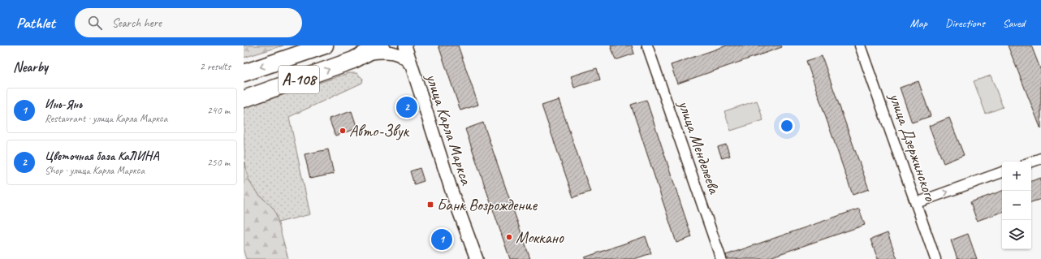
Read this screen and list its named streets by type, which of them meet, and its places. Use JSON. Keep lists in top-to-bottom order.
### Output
{
  "streets": {
    "highway": ["А-108"],
    "street": ["улица Карла Маркса", "улица Менделеева", "улица Дзержинского"]
  },
  "crossings": [
    ["А-108", "улица Карла Маркса"]
  ],
  "places": {
    "other": ["Авто-Звук", "Моккано"],
    "transit": ["Банк Возрождение"]
  },
  "page": {
    "header": "Pathlet",
    "search": "Search here",
    "nav": ["Map", "Directions", "Saved"],
    "heading": ["Nearby", "2 results"],
    "list": [
      {
        "mark": "1",
        "name": "Инь-Янь",
        "note": "Restaurant · улица Карла Маркса",
        "value": "240 m"
      },
      {
        "mark": "2",
        "name": "Цветочная база КаЛИНА",
        "note": "Shop · улица Карла Маркса",
        "value": "250 m"
      }
    ],
    "pins": ["2", "1"],
    "map_buttons": ["+", "−"]
  }
}
